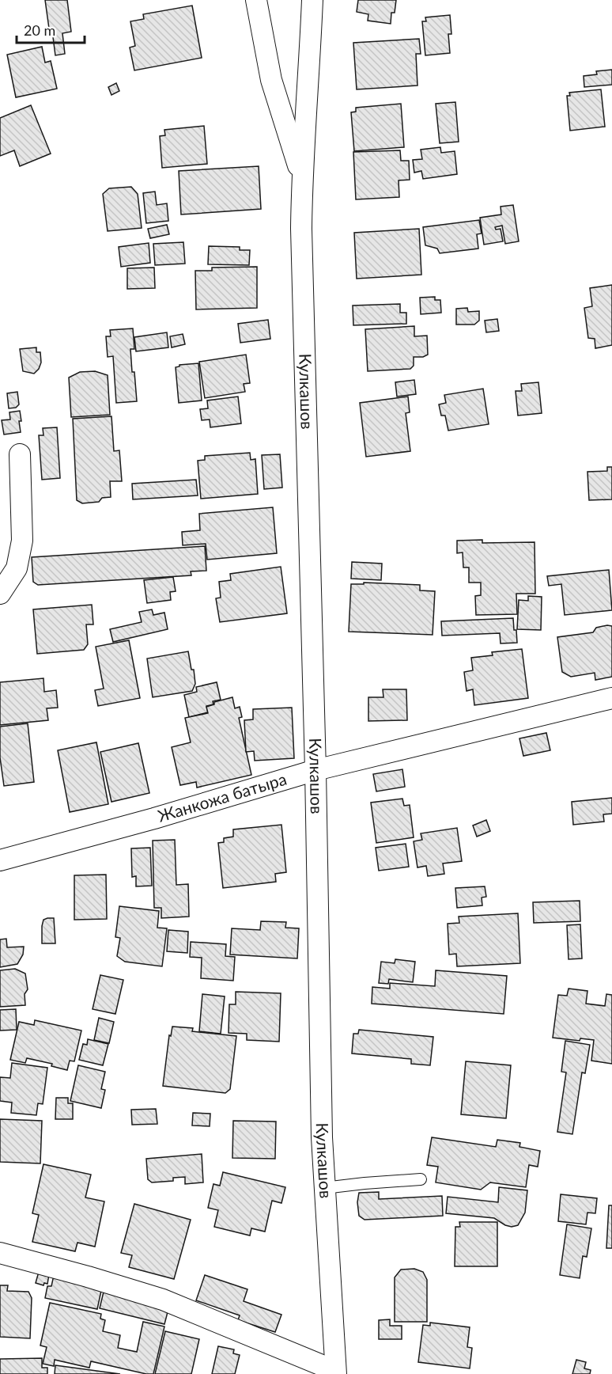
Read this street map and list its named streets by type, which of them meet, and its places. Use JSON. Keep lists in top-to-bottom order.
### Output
{
  "streets": {
    "street": ["Кулкашов", "Жанкожа батыра"]
  },
  "crossings": [
    ["Кулкашов", "Жанкожа батыра"]
  ],
  "scale_bar": "20 m"
}
